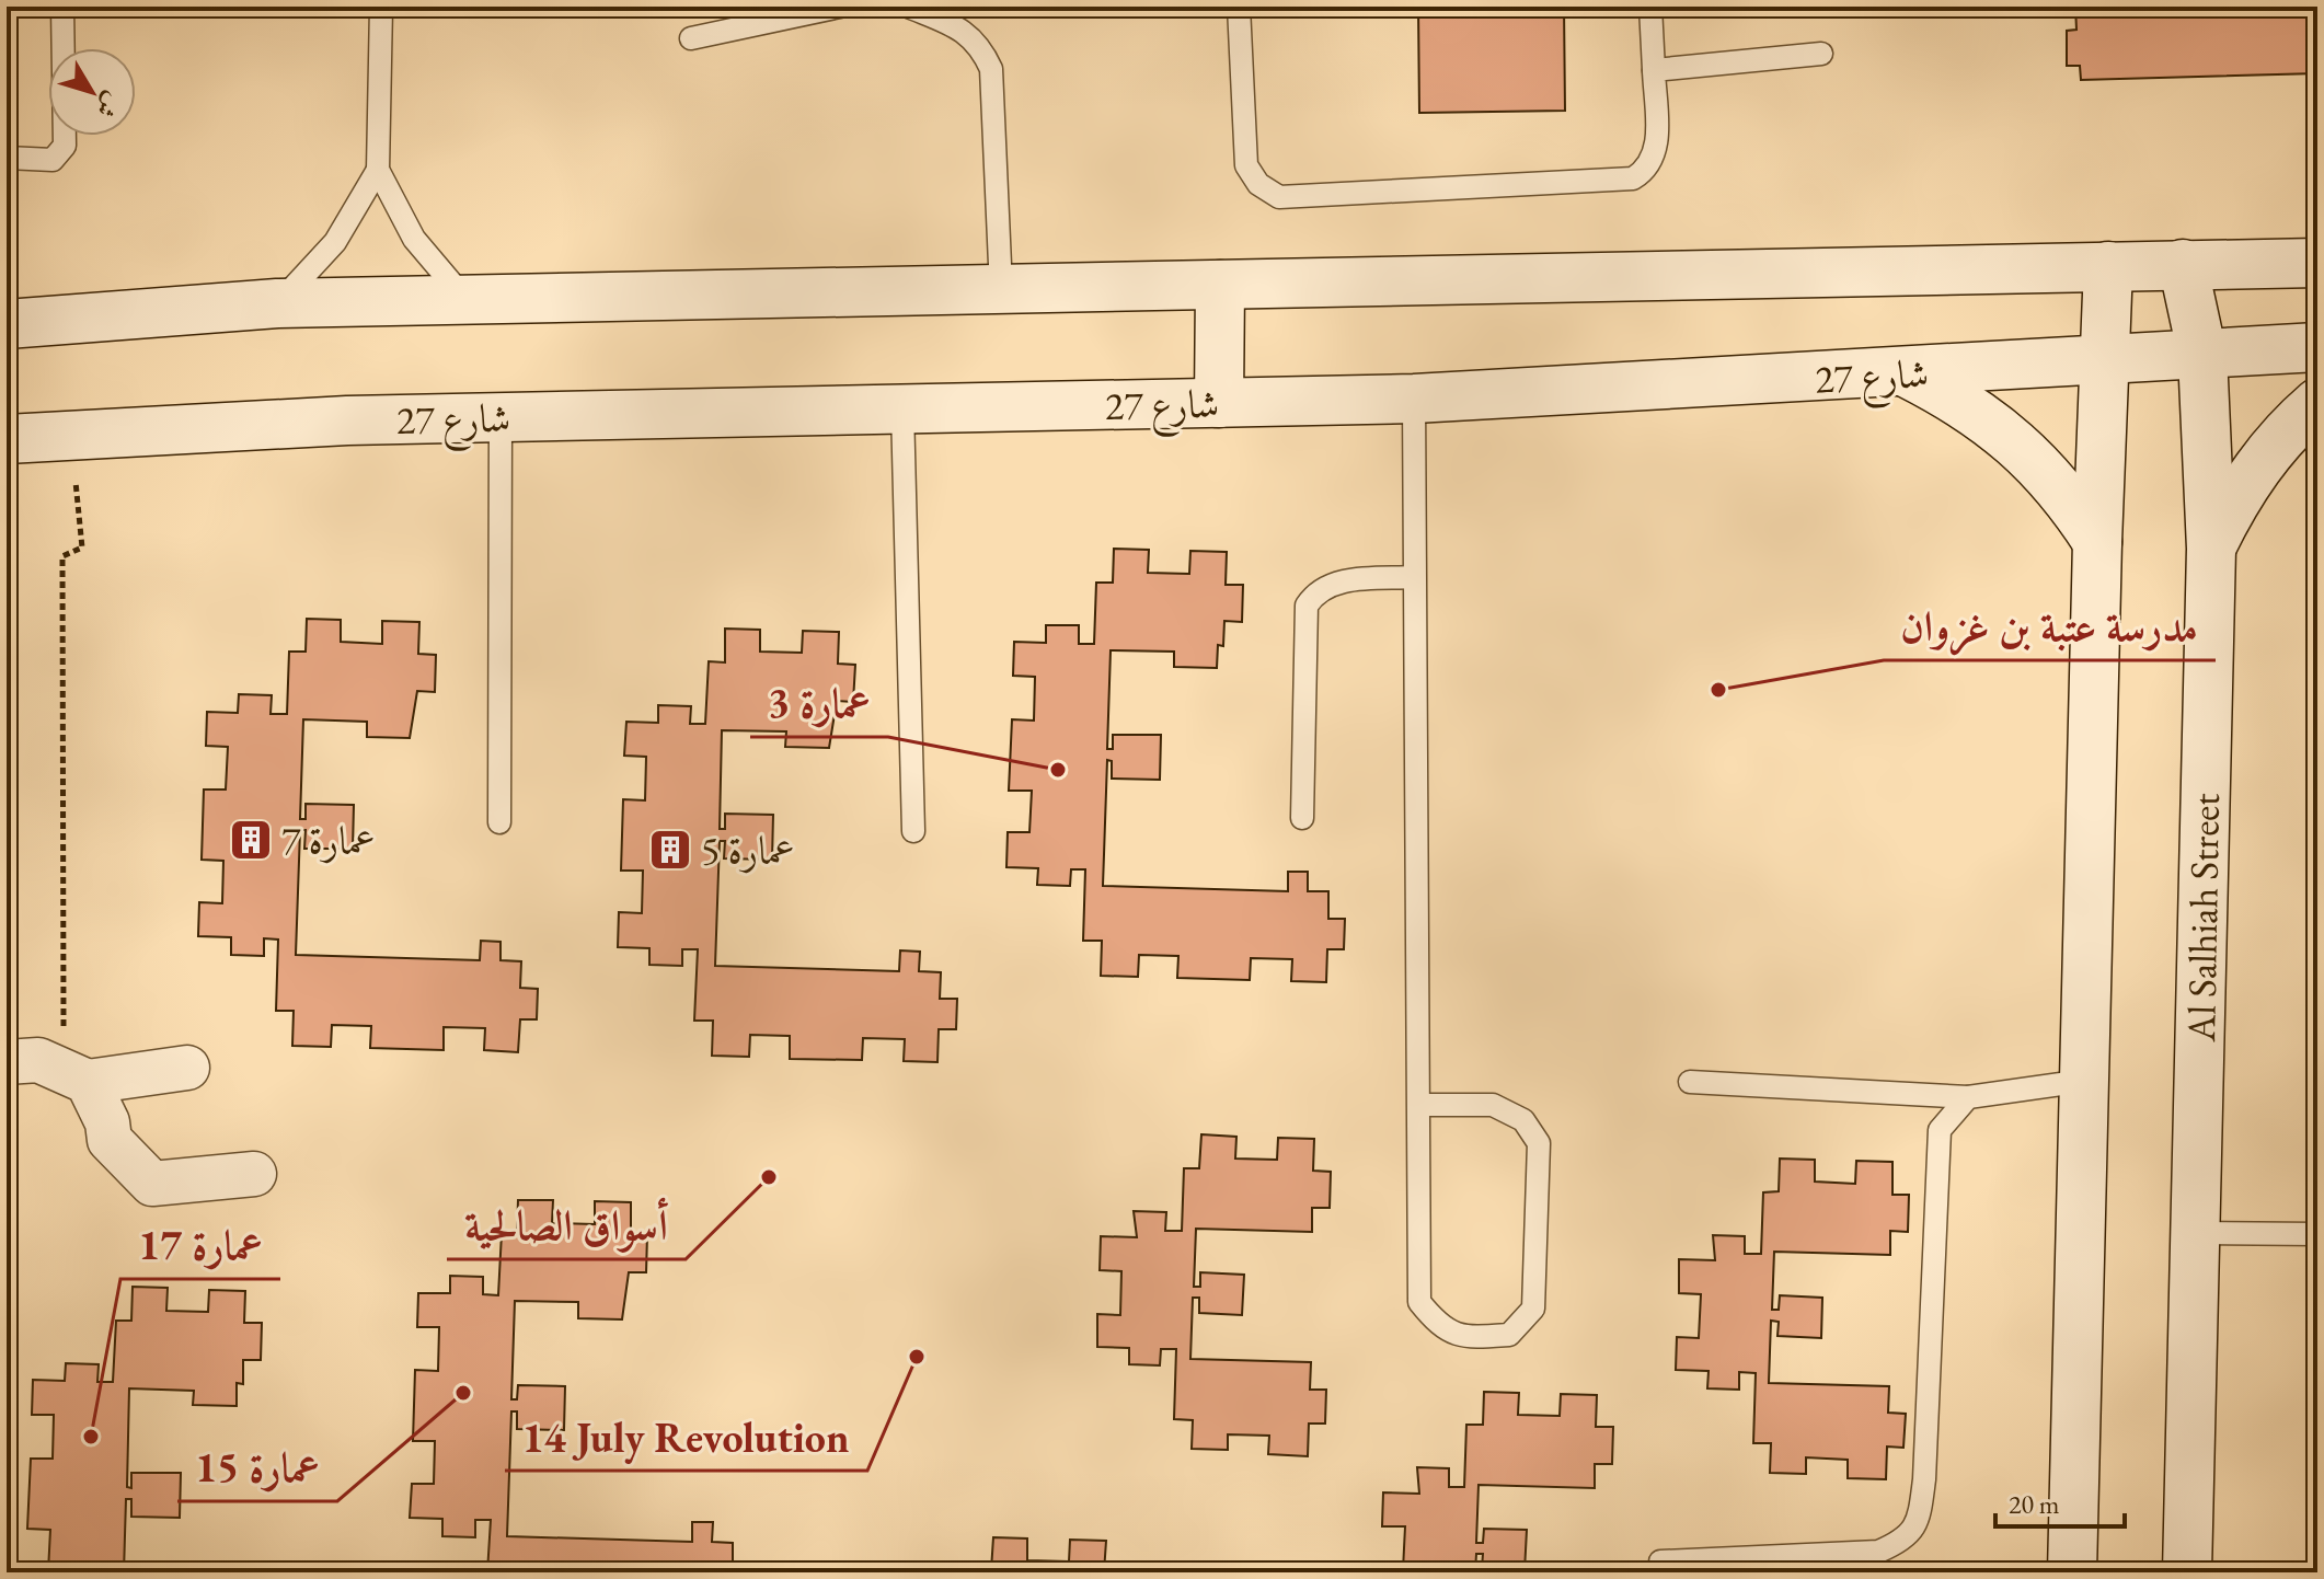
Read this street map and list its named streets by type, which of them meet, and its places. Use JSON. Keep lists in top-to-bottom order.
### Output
{
  "streets": {
    "main road": ["شارع 27", "Al Salhiah Street"]
  },
  "crossings": [
    ["شارع 27", "Al Salhiah Street"]
  ],
  "places": {
    "other": [
      "مدرسة عتبة بن غزوان",
      "عمارة 3",
      "أسواق الصالحية",
      "14 July Revolution",
      "عمارة 15",
      "عمارة 17"
    ],
    "building": ["عمارة 7", "عمارة 5"]
  },
  "scale_bar": "20 m",
  "north": "bottom right"
}
